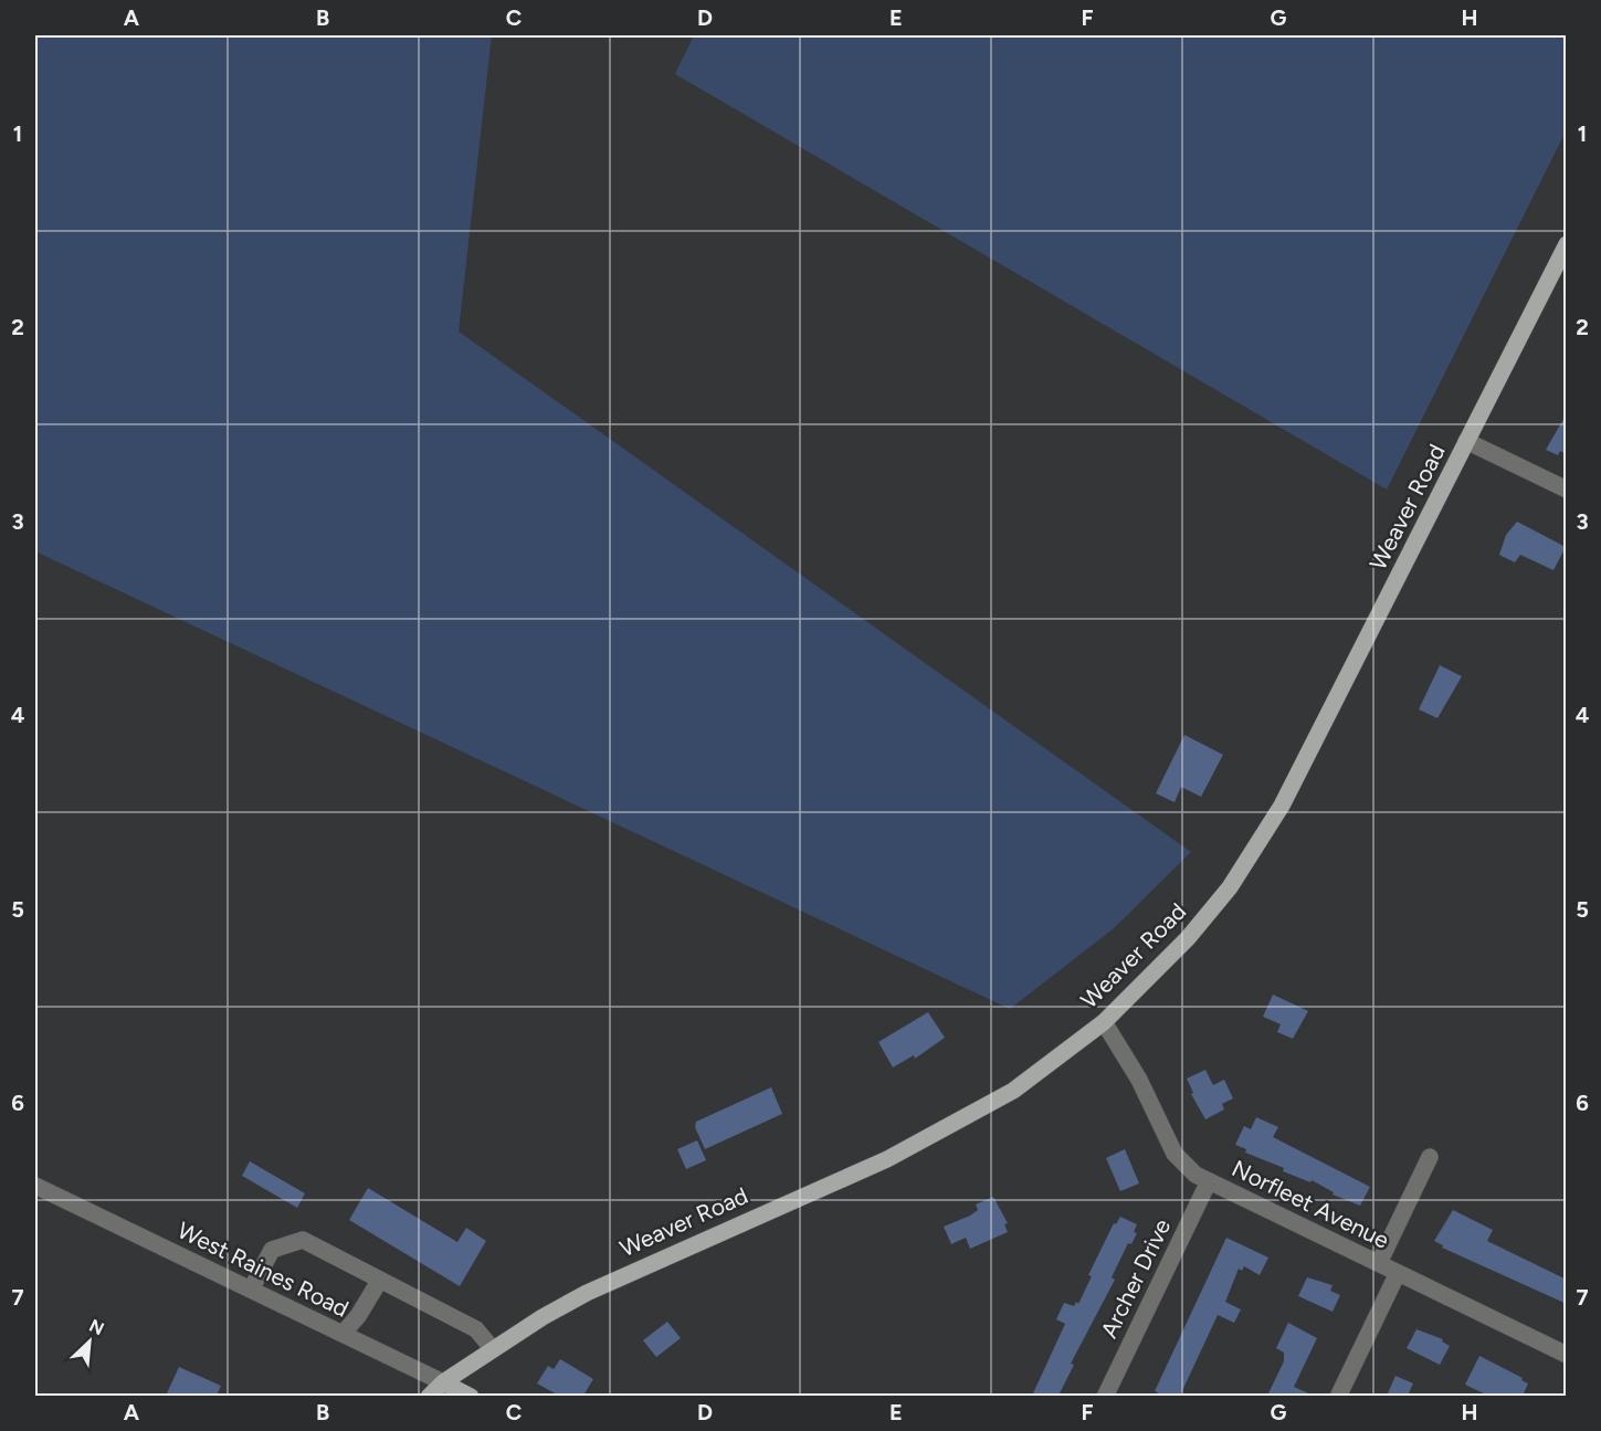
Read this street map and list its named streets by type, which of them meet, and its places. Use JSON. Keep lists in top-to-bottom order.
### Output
{
  "streets": {
    "main road": ["Weaver Road", "West Raines Road"],
    "street": ["Norfleet Avenue", "Archer Drive"]
  },
  "crossings": [
    ["Weaver Road", "Norfleet Avenue"],
    ["Weaver Road", "West Raines Road"],
    ["Norfleet Avenue", "Archer Drive"]
  ],
  "north": "top right",
  "grid": {
    "columns": [
      "A",
      "B",
      "C",
      "D",
      "E",
      "F",
      "G",
      "H"
    ],
    "rows": [
      "1",
      "2",
      "3",
      "4",
      "5",
      "6",
      "7"
    ]
  }
}
